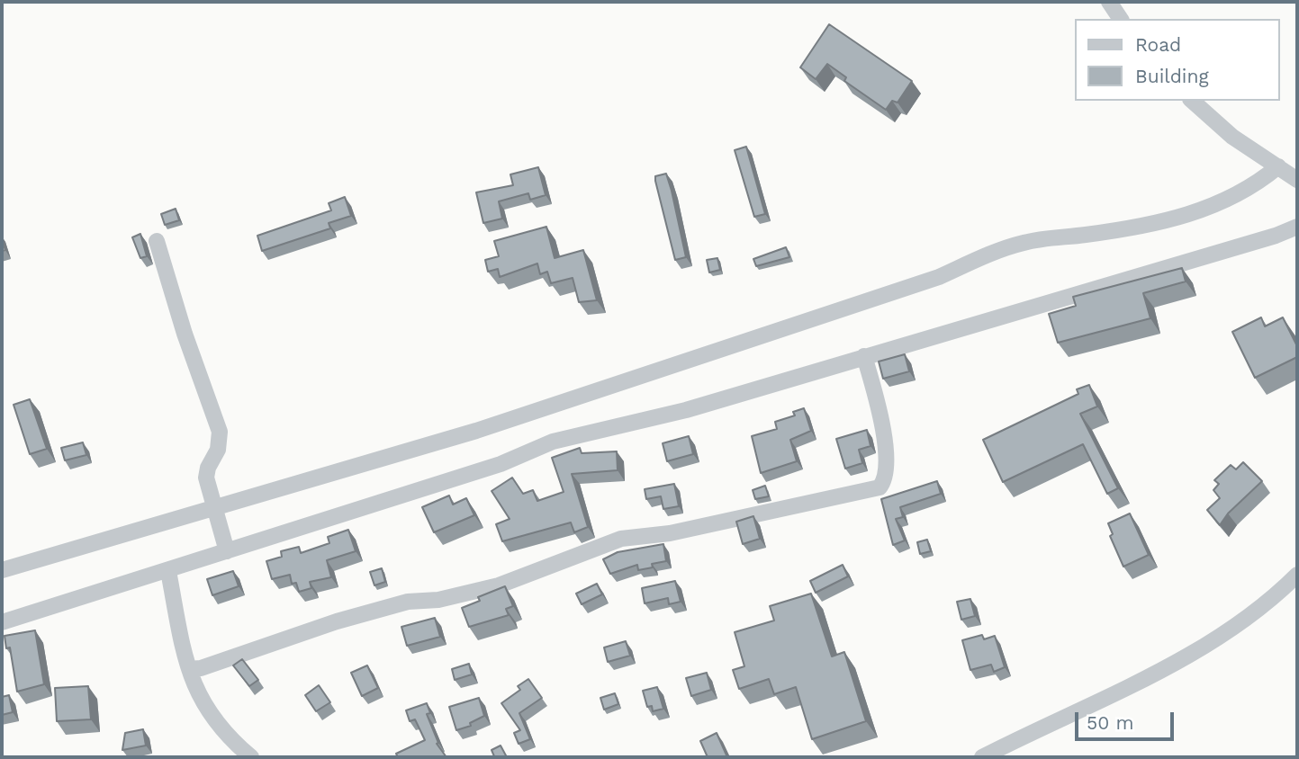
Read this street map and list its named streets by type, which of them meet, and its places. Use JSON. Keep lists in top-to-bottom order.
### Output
{
  "legend": ["Road", "Building"],
  "scale_bar": "50 m"
}
